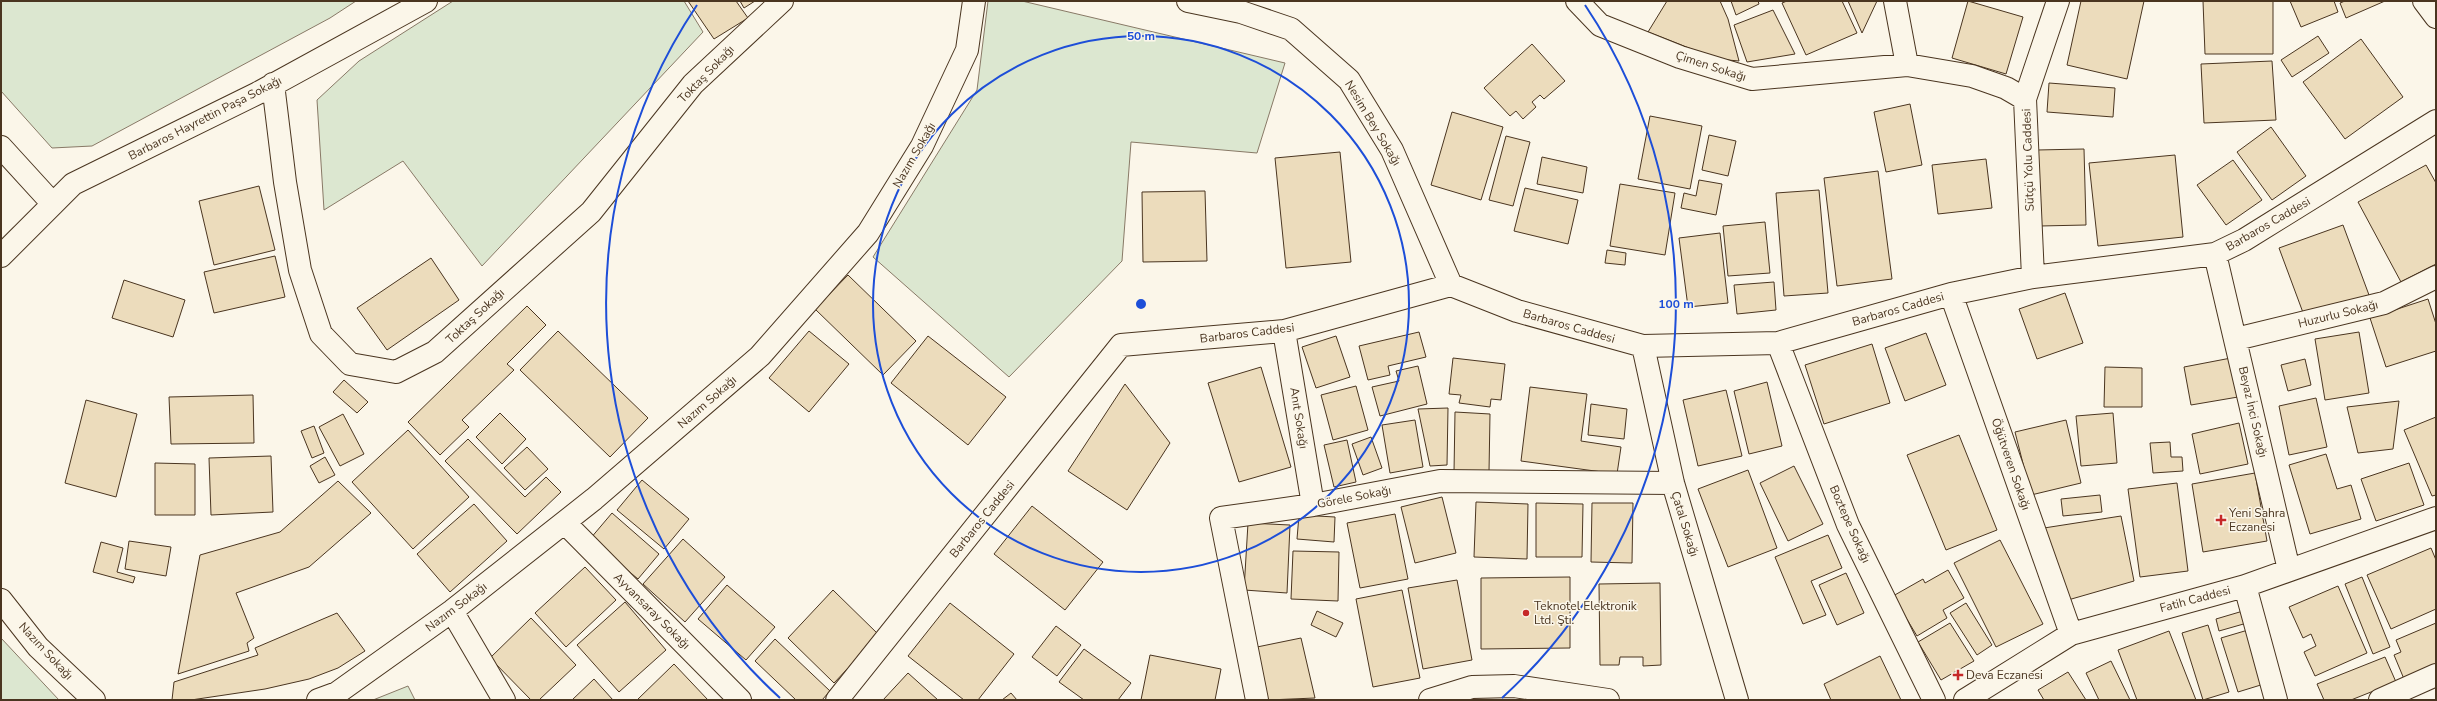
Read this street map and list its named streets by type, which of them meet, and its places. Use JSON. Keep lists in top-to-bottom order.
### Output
{
  "streets": {
    "street": [
      "Çimen Sokağı",
      "Toktaş Sokağı",
      "Barbaros Hayrettin Paşa Sokağı",
      "Nesim Bey Sokağı",
      "Nazım Sokağı",
      "Sütçü Yolu Caddesi",
      "Barbaros Caddesi",
      "Huzurlu Sokağı",
      "Beyaz İnci Sokağı",
      "Anıt Sokağı",
      "Öğütveren Sokağı",
      "Görele Sokağı",
      "Çatal Sokağı",
      "Boztepe Sokağı",
      "Fatih Caddesi",
      "Ayvansaray Sokağı"
    ]
  },
  "crossings": [
    ["Çimen Sokağı", "Sütçü Yolu Caddesi"],
    ["Toktaş Sokağı", "Barbaros Hayrettin Paşa Sokağı"],
    ["Nesim Bey Sokağı", "Barbaros Caddesi"],
    ["Nazım Sokağı", "Ayvansaray Sokağı"],
    ["Sütçü Yolu Caddesi", "Barbaros Caddesi"],
    ["Barbaros Caddesi", "Beyaz İnci Sokağı"],
    ["Barbaros Caddesi", "Anıt Sokağı"],
    ["Barbaros Caddesi", "Öğütveren Sokağı"],
    ["Barbaros Caddesi", "Çatal Sokağı"],
    ["Barbaros Caddesi", "Boztepe Sokağı"],
    ["Huzurlu Sokağı", "Beyaz İnci Sokağı"],
    ["Beyaz İnci Sokağı", "Fatih Caddesi"],
    ["Anıt Sokağı", "Görele Sokağı"],
    ["Öğütveren Sokağı", "Fatih Caddesi"],
    ["Görele Sokağı", "Çatal Sokağı"]
  ],
  "places": {
    "health": ["Yeni Sahra Eczanesi", "Deva Eczanesi"],
    "other": ["Teknotel Elektronik Ltd. Şti."]
  },
  "rings": ["50 m", "100 m"]
}
